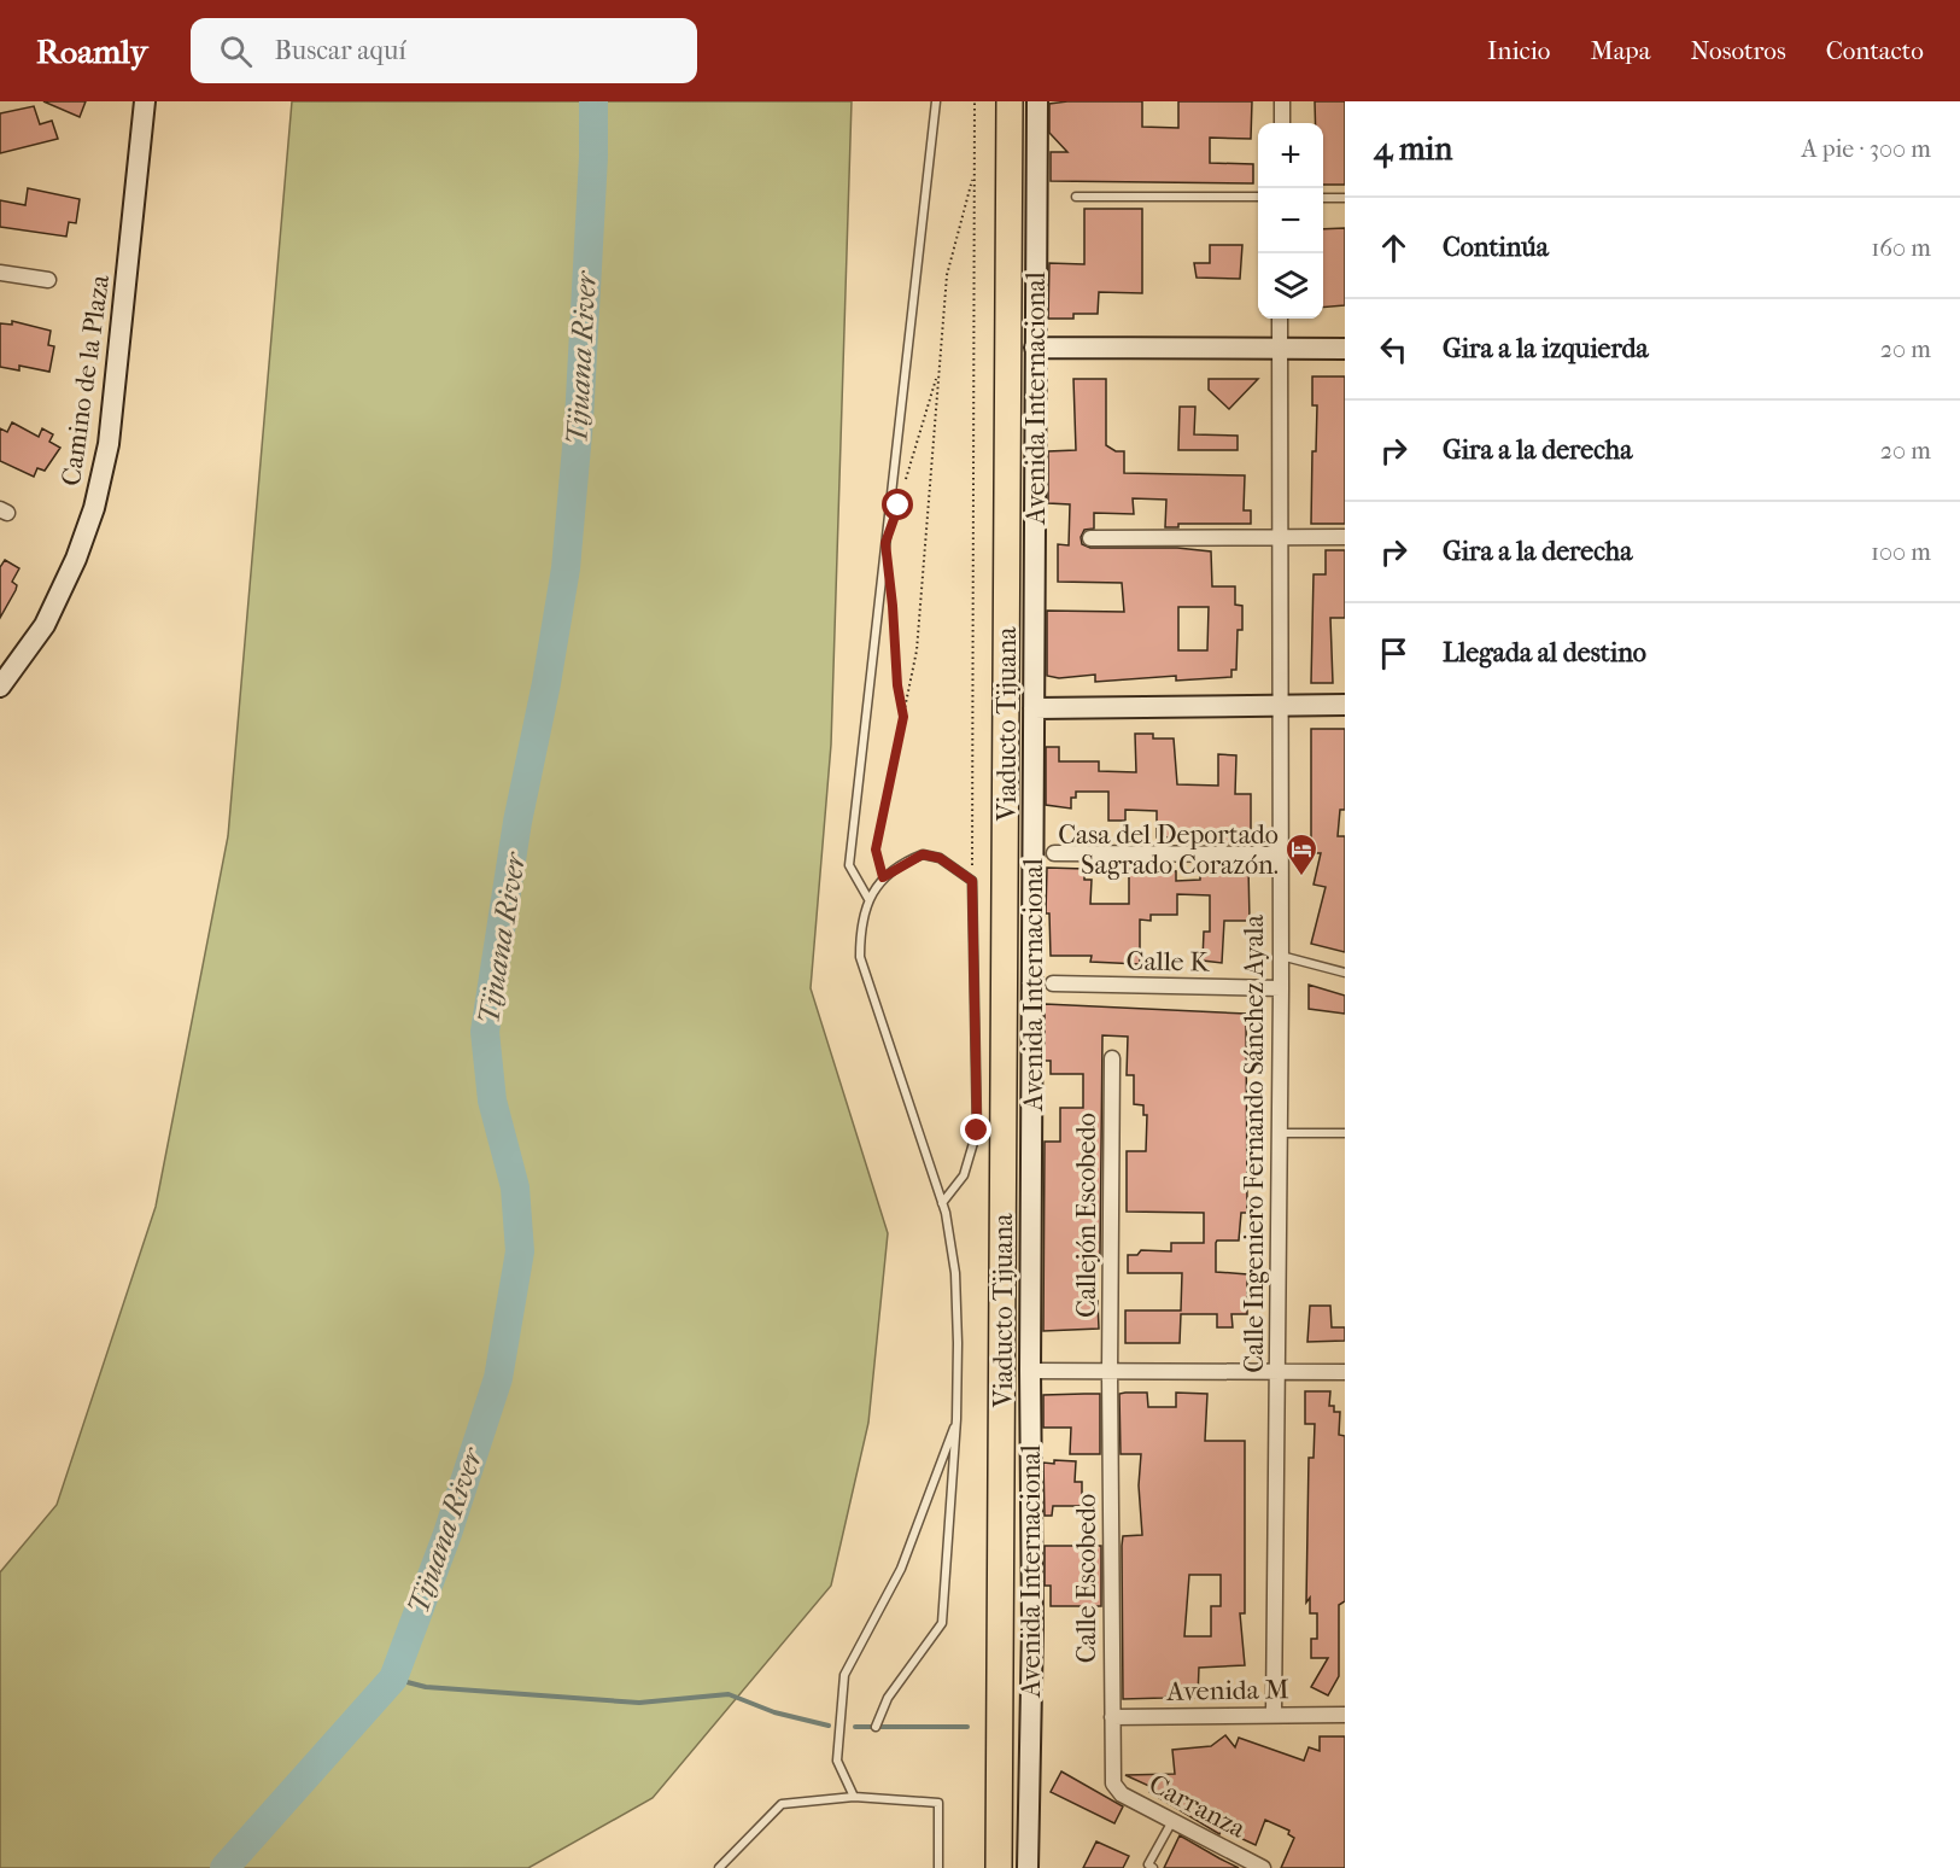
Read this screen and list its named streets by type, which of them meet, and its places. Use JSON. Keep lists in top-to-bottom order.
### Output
{
  "streets": {
    "highway": ["Avenida Internacional", "Viaducto Tijuana"],
    "main road": ["Camino de la Plaza"],
    "street": [
      "Calle K",
      "Calle Ingeniero Fernando Sánchez Ayala",
      "Callejón Escobedo",
      "Calle Escobedo",
      "Avenida M",
      "Carranza"
    ]
  },
  "crossings": [
    ["Avenida Internacional", "Viaducto Tijuana"],
    ["Calle K", "Calle Ingeniero Fernando Sánchez Ayala"],
    ["Calle Ingeniero Fernando Sánchez Ayala", "Avenida M"],
    ["Callejón Escobedo", "Calle Escobedo"],
    ["Calle Escobedo", "Avenida M"],
    ["Calle Escobedo", "Carranza"]
  ],
  "water": ["Tijuana River"],
  "places": {
    "hotel": ["Casa del Deportado Sagrado Corazón."]
  },
  "page": {
    "header": "Roamly",
    "search": "Buscar aquí",
    "nav": [
      "Inicio",
      "Mapa",
      "Nosotros",
      "Contacto"
    ],
    "heading": ["4 min", "A pie · 300 m"],
    "map_buttons": ["+", "−"],
    "list": [
      ["Continúa", "160 m"],
      ["Gira a la izquierda", "20 m"],
      ["Gira a la derecha", "20 m"],
      ["Gira a la derecha", "100 m"],
      "Llegada al destino"
    ]
  }
}
